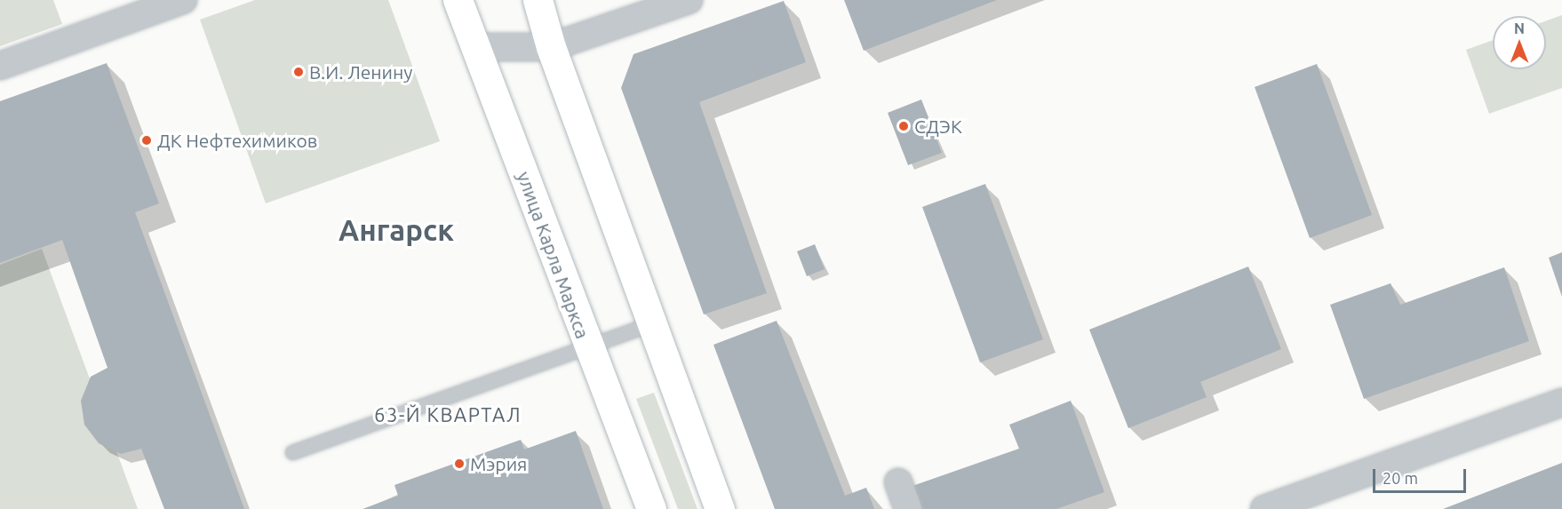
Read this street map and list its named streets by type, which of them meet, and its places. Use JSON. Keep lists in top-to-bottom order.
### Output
{
  "streets": {
    "street": ["улица Карла Маркса"]
  },
  "districts": ["Ангарск", "63-Й КВАРТАЛ"],
  "places": [
    "В.И. Ленину",
    "СДЭК",
    "ДК Нефтехимиков",
    "Мэрия"
  ],
  "scale_bar": "20 m",
  "north": "top"
}
